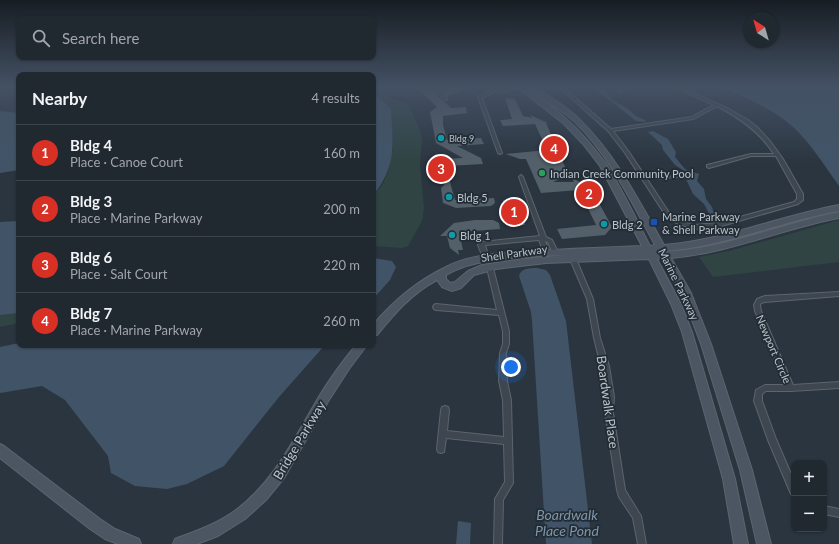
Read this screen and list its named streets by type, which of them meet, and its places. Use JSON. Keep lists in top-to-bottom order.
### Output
{
  "streets": {
    "street": [
      "Shell Parkway",
      "Marine Parkway",
      "Newport Circle",
      "Boardwalk Place",
      "Bridge Parkway"
    ]
  },
  "crossings": [
    ["Shell Parkway", "Marine Parkway"],
    ["Shell Parkway", "Boardwalk Place"]
  ],
  "water": ["Boardwalk Place Pond"],
  "places": {
    "other": [
      "Bldg 9",
      "Indian Creek Community Pool",
      "Bldg 5",
      "Bldg 2",
      "Bldg 1"
    ],
    "transit": ["Marine Parkway & Shell Parkway"]
  },
  "north": "top left",
  "page": {
    "search": "Search here",
    "heading": ["Nearby", "4 results"],
    "list": [
      {
        "mark": "1",
        "name": "Bldg 4",
        "note": "Place · Canoe Court",
        "value": "160 m"
      },
      {
        "mark": "2",
        "name": "Bldg 3",
        "note": "Place · Marine Parkway",
        "value": "200 m"
      },
      {
        "mark": "3",
        "name": "Bldg 6",
        "note": "Place · Salt Court",
        "value": "220 m"
      },
      {
        "mark": "4",
        "name": "Bldg 7",
        "note": "Place · Marine Parkway",
        "value": "260 m"
      }
    ],
    "pins": [
      "4",
      "3",
      "2",
      "1"
    ],
    "map_buttons": ["+", "−"]
  }
}
